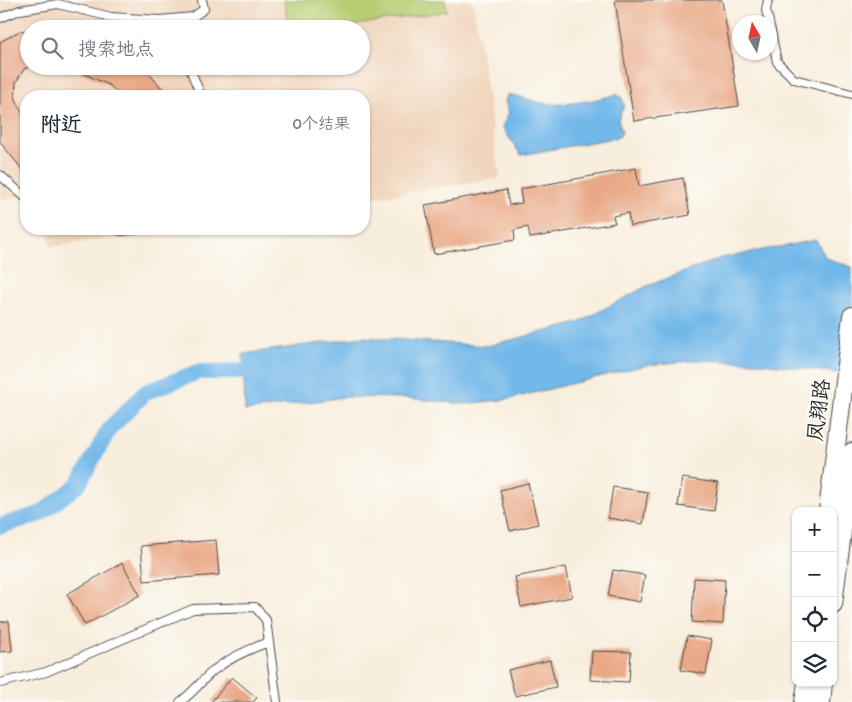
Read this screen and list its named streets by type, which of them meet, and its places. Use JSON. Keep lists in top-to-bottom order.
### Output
{
  "streets": {
    "street": ["凤翔路"]
  },
  "north": "top",
  "page": {
    "search": "搜索地点",
    "heading": ["附近", "0个结果"],
    "map_buttons": ["+", "−"]
  }
}
